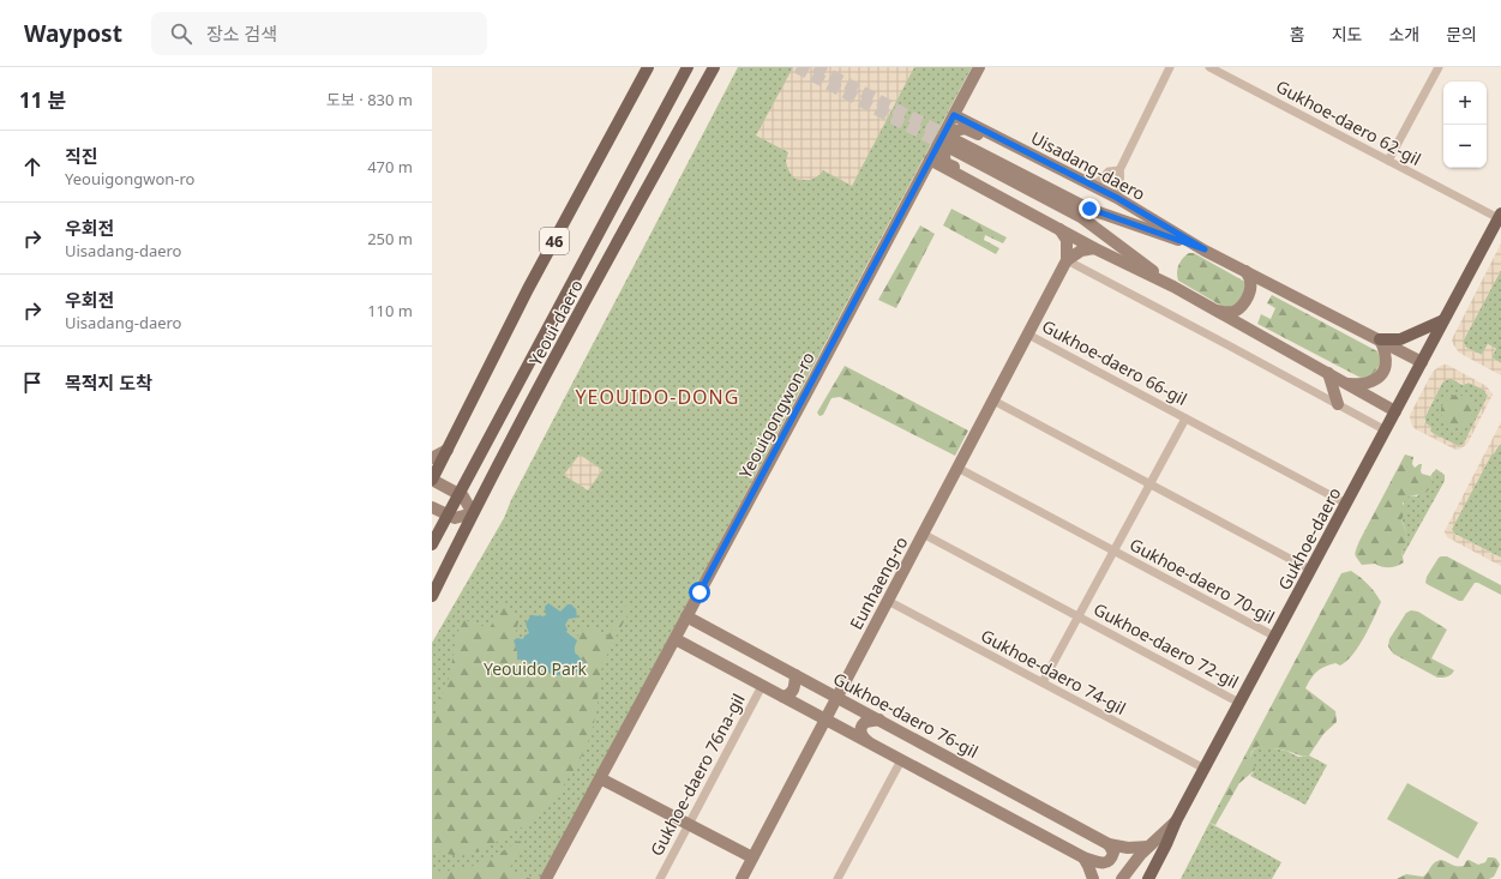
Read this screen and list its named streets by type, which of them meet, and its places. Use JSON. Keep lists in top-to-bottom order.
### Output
{
  "streets": {
    "main road": ["46", "Yeoui-daero", "Gukhoe-daero"],
    "street": [
      "Gukhoe-daero 62-gil",
      "Uisadang-daero",
      "Gukhoe-daero 66-gil",
      "Yeouigongwon-ro",
      "Gukhoe-daero 70-gil",
      "Eunhaeng-ro",
      "Gukhoe-daero 72-gil",
      "Gukhoe-daero 74-gil",
      "Gukhoe-daero 76-gil",
      "Gukhoe-daero 76na-gil"
    ]
  },
  "crossings": [
    ["Gukhoe-daero 62-gil", "Gukhoe-daero"],
    ["Uisadang-daero", "Yeouigongwon-ro"],
    ["Uisadang-daero", "Gukhoe-daero"],
    ["Gukhoe-daero 66-gil", "Gukhoe-daero"],
    ["Gukhoe-daero 66-gil", "Gukhoe-daero 70-gil"],
    ["Gukhoe-daero 66-gil", "Eunhaeng-ro"],
    ["Yeouigongwon-ro", "Gukhoe-daero 76-gil"],
    ["Gukhoe-daero", "Gukhoe-daero 70-gil"],
    ["Gukhoe-daero", "Gukhoe-daero 72-gil"],
    ["Gukhoe-daero", "Gukhoe-daero 74-gil"],
    ["Gukhoe-daero 70-gil", "Eunhaeng-ro"],
    ["Gukhoe-daero 70-gil", "Gukhoe-daero 72-gil"],
    ["Eunhaeng-ro", "Gukhoe-daero 72-gil"],
    ["Eunhaeng-ro", "Gukhoe-daero 74-gil"],
    ["Eunhaeng-ro", "Gukhoe-daero 76-gil"],
    ["Gukhoe-daero 72-gil", "Gukhoe-daero 74-gil"]
  ],
  "districts": ["YEOUIDO-DONG"],
  "parks": ["Yeouido Park"],
  "page": {
    "header": "Waypost",
    "search": "장소 검색",
    "nav": [
      "홈",
      "지도",
      "소개",
      "문의"
    ],
    "heading": ["11 분", "도보 · 830 m"],
    "map_buttons": ["+", "−"],
    "list": [
      ["직진", "Yeouigongwon-ro", "470 m"],
      ["우회전", "Uisadang-daero", "250 m"],
      ["우회전", "Uisadang-daero", "110 m"],
      "목적지 도착"
    ]
  }
}
